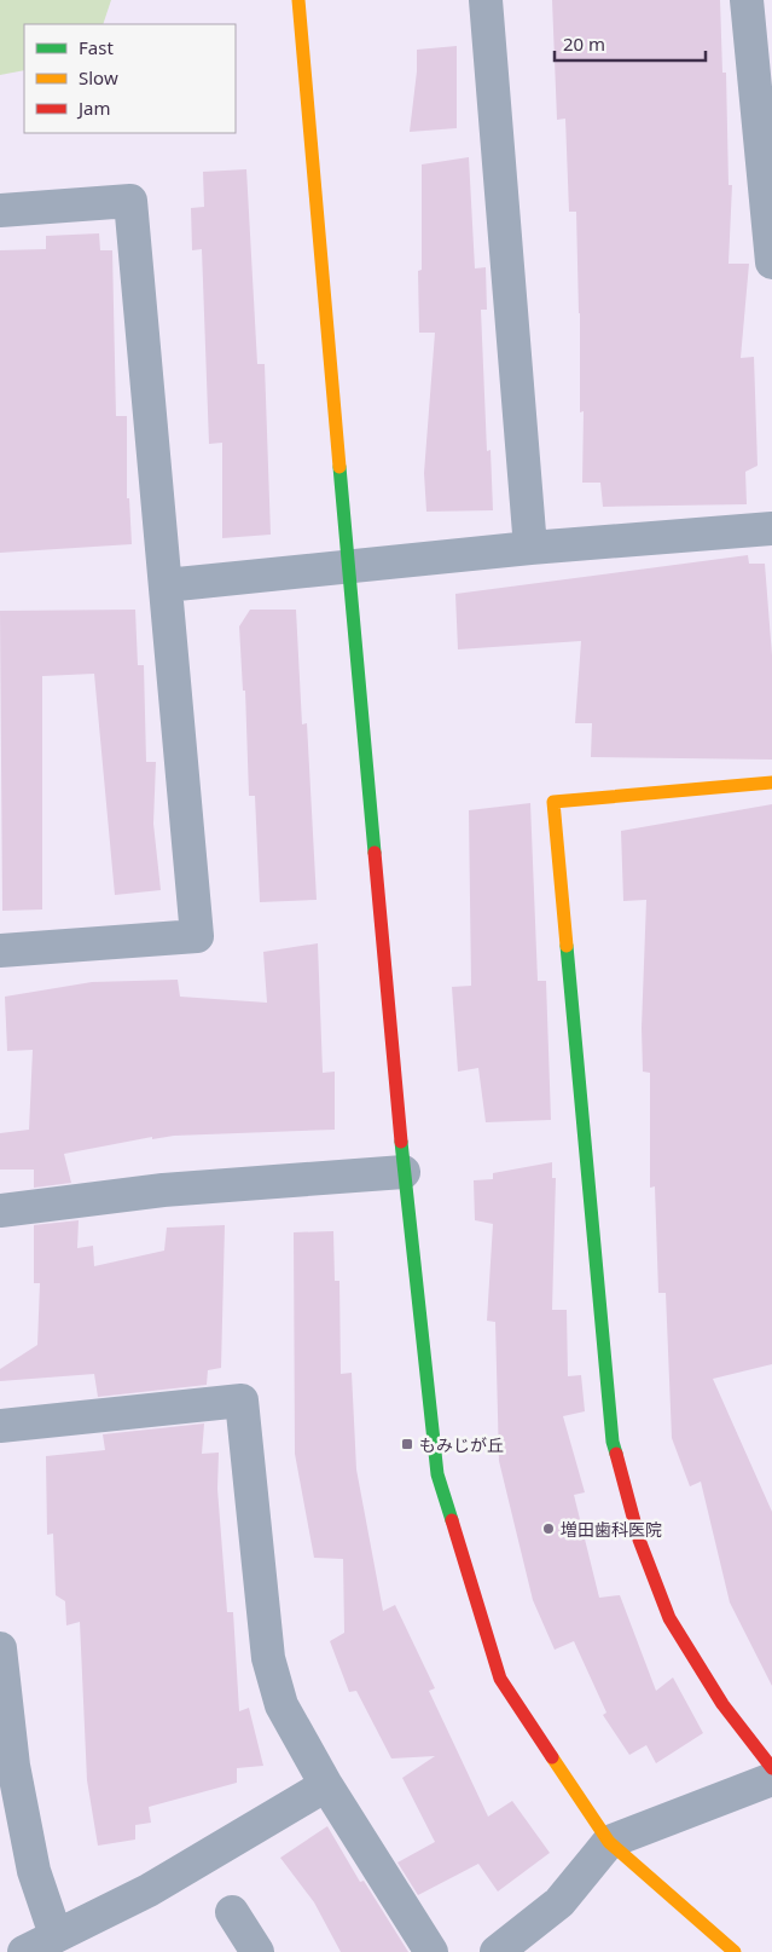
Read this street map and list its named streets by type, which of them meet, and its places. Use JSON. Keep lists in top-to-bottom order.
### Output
{
  "places": {
    "transit": ["もみじが丘"],
    "other": ["増田歯科医院"]
  },
  "legend": ["Fast", "Slow", "Jam"],
  "scale_bar": "20 m"
}
